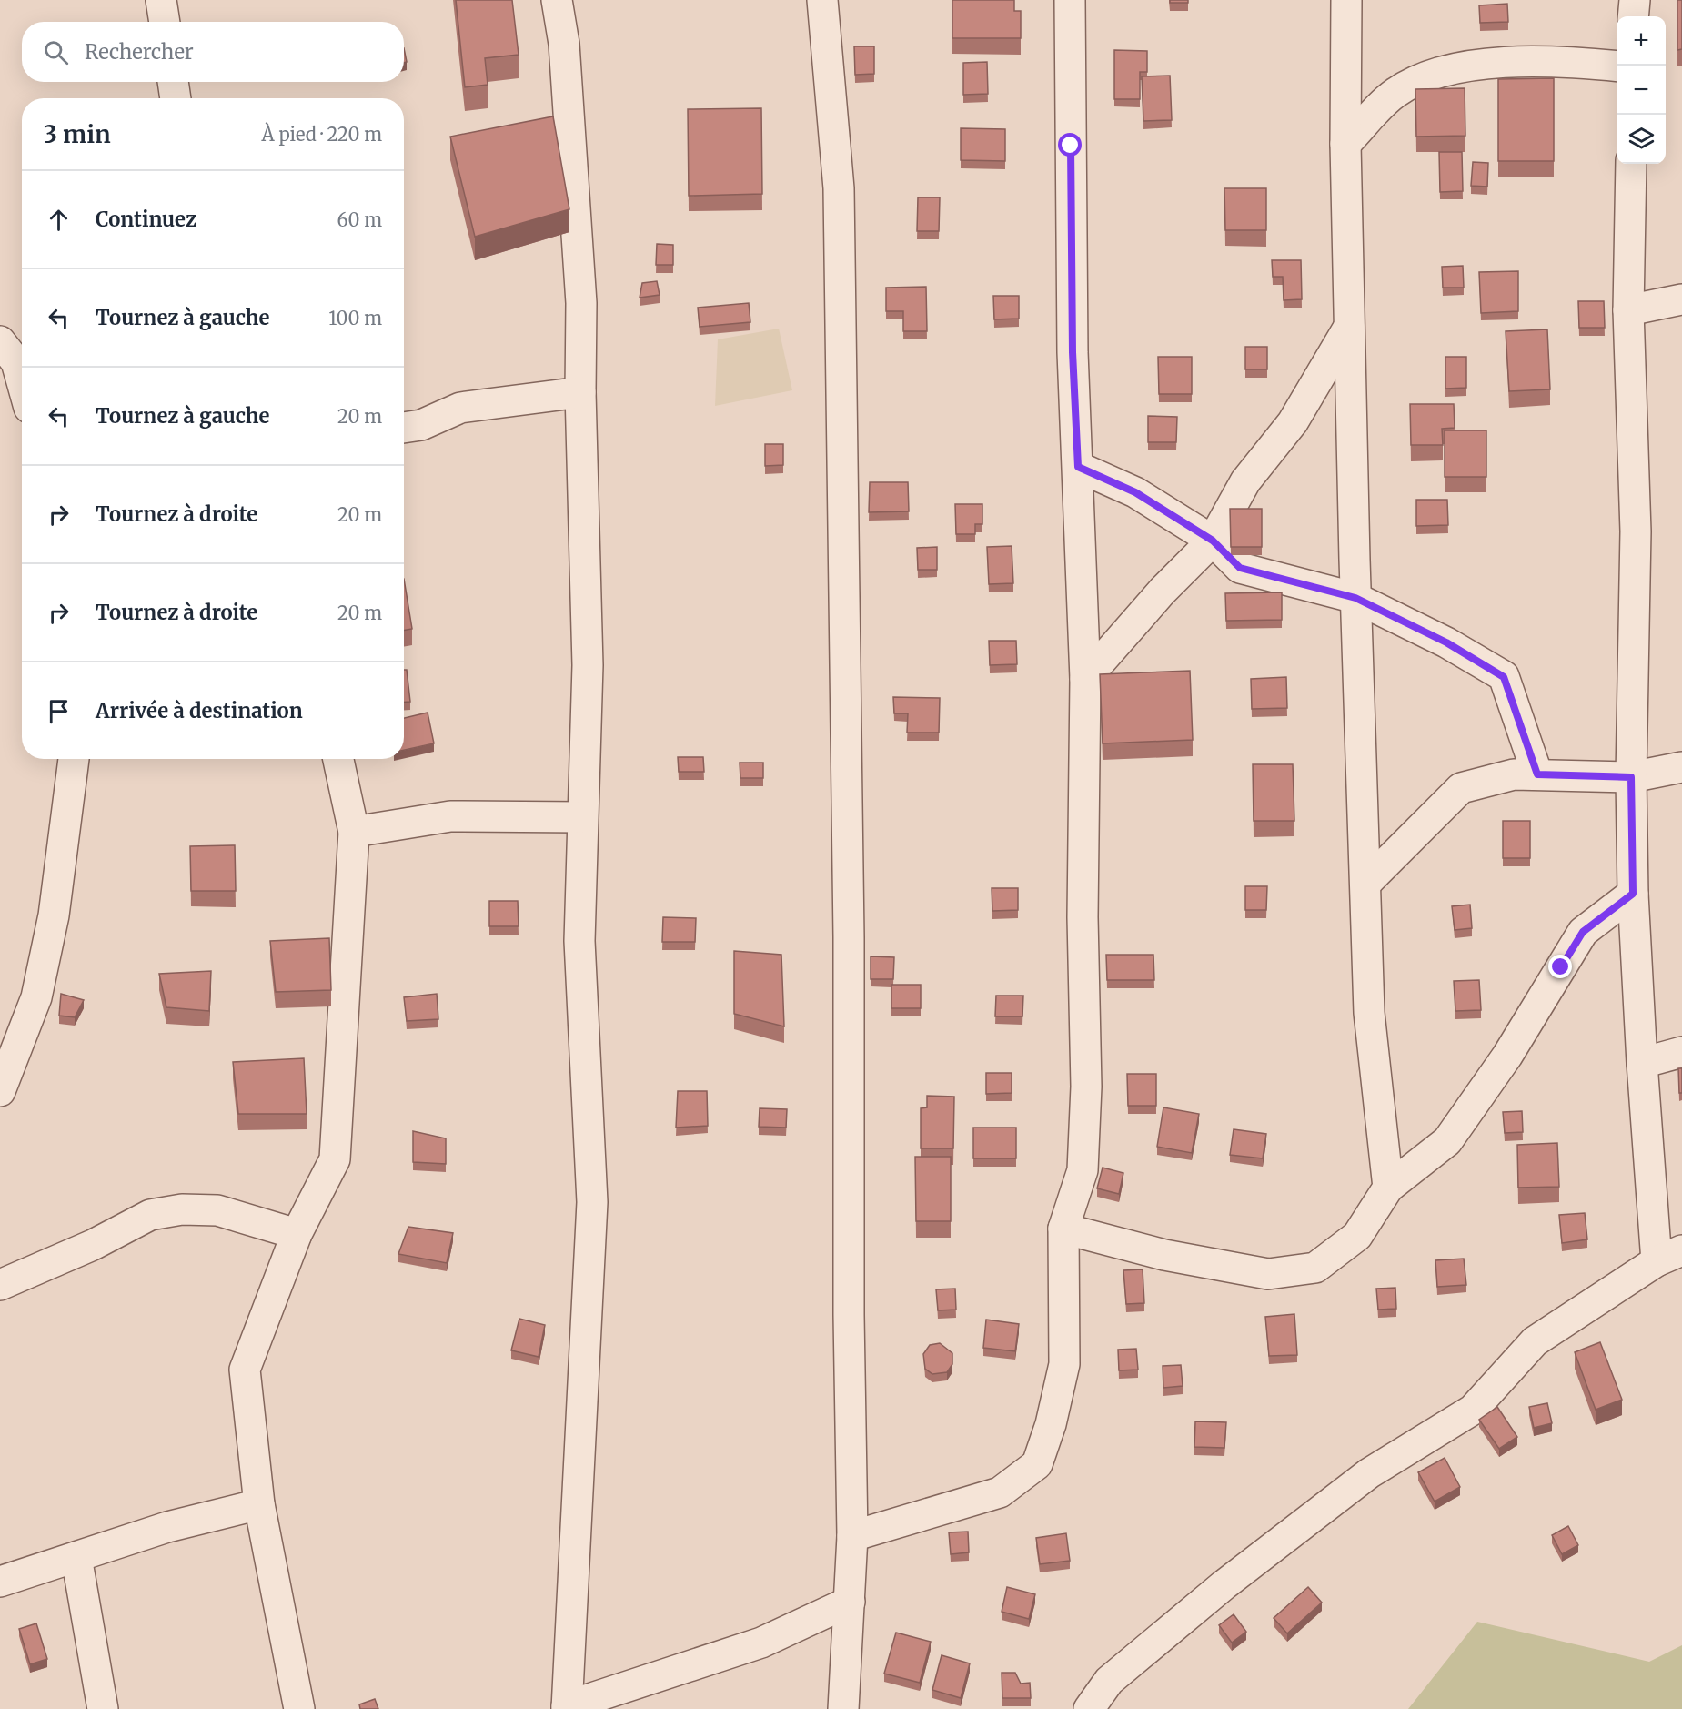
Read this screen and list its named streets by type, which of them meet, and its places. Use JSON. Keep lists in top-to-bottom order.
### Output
{
  "page": {
    "map_buttons": ["+", "−"],
    "search": "Rechercher",
    "heading": ["3 min", "À pied · 220 m"],
    "list": [
      ["Continuez", "60 m"],
      ["Tournez à gauche", "100 m"],
      ["Tournez à gauche", "20 m"],
      ["Tournez à droite", "20 m"],
      ["Tournez à droite", "20 m"],
      "Arrivée à destination"
    ]
  }
}
